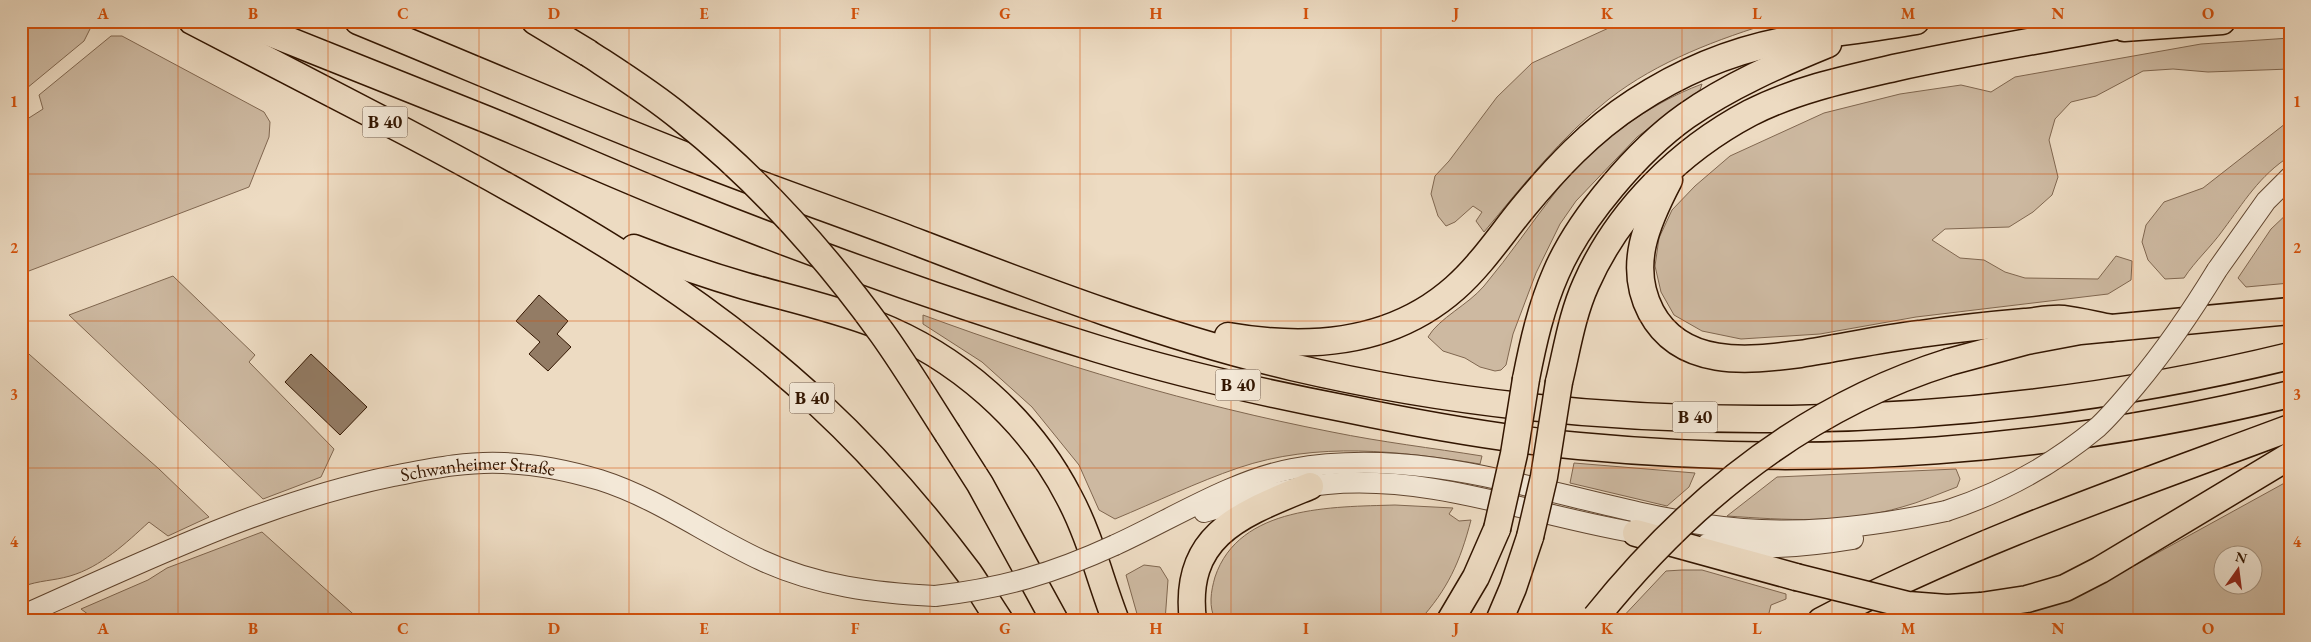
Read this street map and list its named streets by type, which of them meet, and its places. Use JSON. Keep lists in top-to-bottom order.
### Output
{
  "streets": {
    "highway": ["B 40"],
    "street": ["Schwanheimer Straße"]
  },
  "north": "top",
  "grid": {
    "columns": [
      "A",
      "B",
      "C",
      "D",
      "E",
      "F",
      "G",
      "H",
      "I",
      "J",
      "K",
      "L",
      "M",
      "N",
      "O"
    ],
    "rows": [
      "1",
      "2",
      "3",
      "4"
    ]
  }
}
